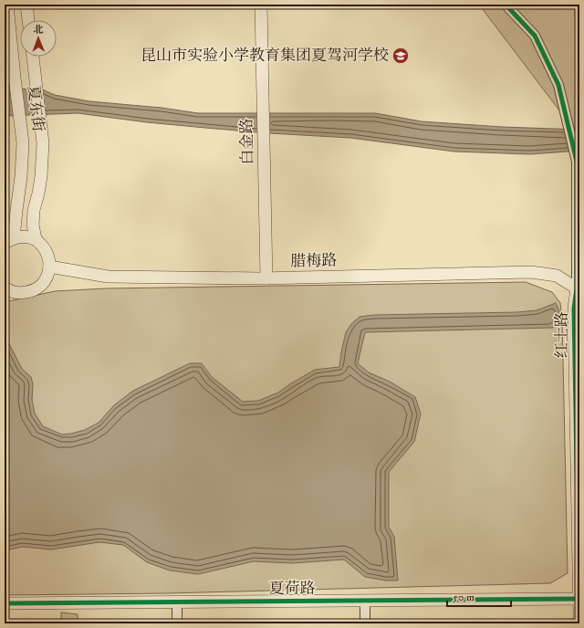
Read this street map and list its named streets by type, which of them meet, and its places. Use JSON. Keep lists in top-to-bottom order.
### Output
{
  "streets": {
    "street": [
      "夏东街",
      "白金路",
      "腊梅路",
      "红士路",
      "夏荷路"
    ]
  },
  "crossings": [
    ["白金路", "腊梅路"],
    ["腊梅路", "红士路"],
    ["红士路", "夏荷路"]
  ],
  "places": {
    "school or university": ["昆山市实验小学教育集团夏驾河学校"]
  },
  "scale_bar": "50 m",
  "north": "top"
}
